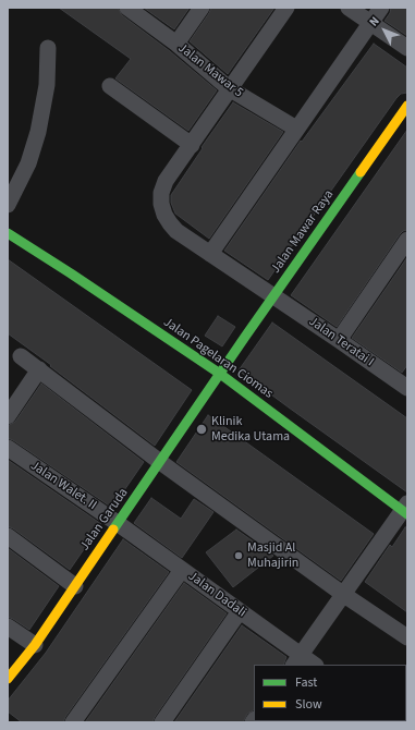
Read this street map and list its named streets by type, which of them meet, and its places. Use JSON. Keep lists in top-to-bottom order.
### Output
{
  "streets": {
    "street": [
      "Jalan Mawar 5",
      "Jalan Mawar Raya",
      "Jalan Teratai I",
      "Jalan Pagelaran Ciomas",
      "Jalan Walet. II",
      "Jalan Garuda",
      "Jalan Dadali"
    ]
  },
  "crossings": [
    ["Jalan Mawar 5", "Jalan Teratai I"],
    ["Jalan Mawar Raya", "Jalan Teratai I"],
    ["Jalan Mawar Raya", "Jalan Pagelaran Ciomas"],
    ["Jalan Mawar Raya", "Jalan Garuda"],
    ["Jalan Pagelaran Ciomas", "Jalan Garuda"],
    ["Jalan Walet. II", "Jalan Garuda"],
    ["Jalan Walet. II", "Jalan Dadali"],
    ["Jalan Garuda", "Jalan Dadali"]
  ],
  "places": ["Klinik Medika Utama", "Masjid Al Muhajirin"],
  "legend": ["Fast", "Slow"],
  "north": "top left"
}
